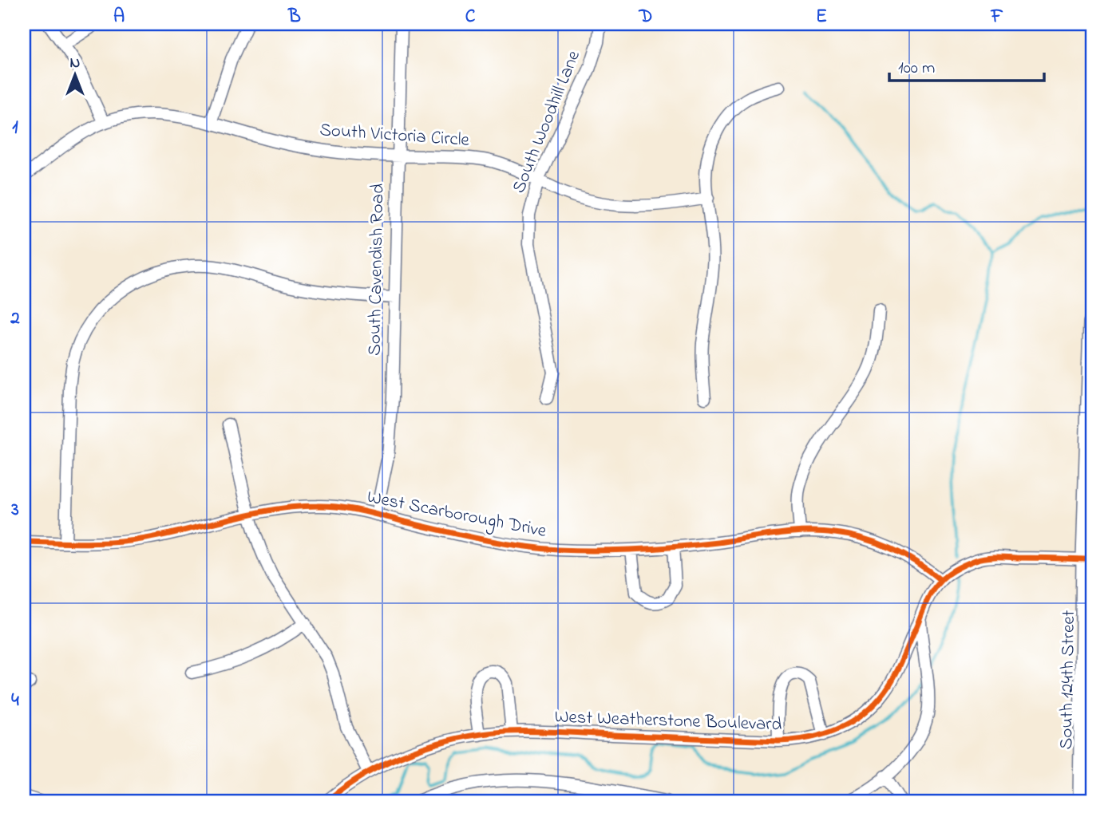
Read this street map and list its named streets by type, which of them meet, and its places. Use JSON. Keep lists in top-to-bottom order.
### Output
{
  "streets": {
    "street": [
      "South Woodhill Lane",
      "South Victoria Circle",
      "South Cavendish Road",
      "West Scarborough Drive",
      "South 124th Street",
      "West Weatherstone Boulevard"
    ]
  },
  "crossings": [
    ["South Woodhill Lane", "South Victoria Circle"],
    ["South Victoria Circle", "South Cavendish Road"],
    ["South Cavendish Road", "West Scarborough Drive"],
    ["West Scarborough Drive", "West Weatherstone Boulevard"]
  ],
  "scale_bar": "100 m",
  "north": "top",
  "grid": {
    "columns": [
      "A",
      "B",
      "C",
      "D",
      "E",
      "F"
    ],
    "rows": [
      "1",
      "2",
      "3",
      "4"
    ]
  }
}
